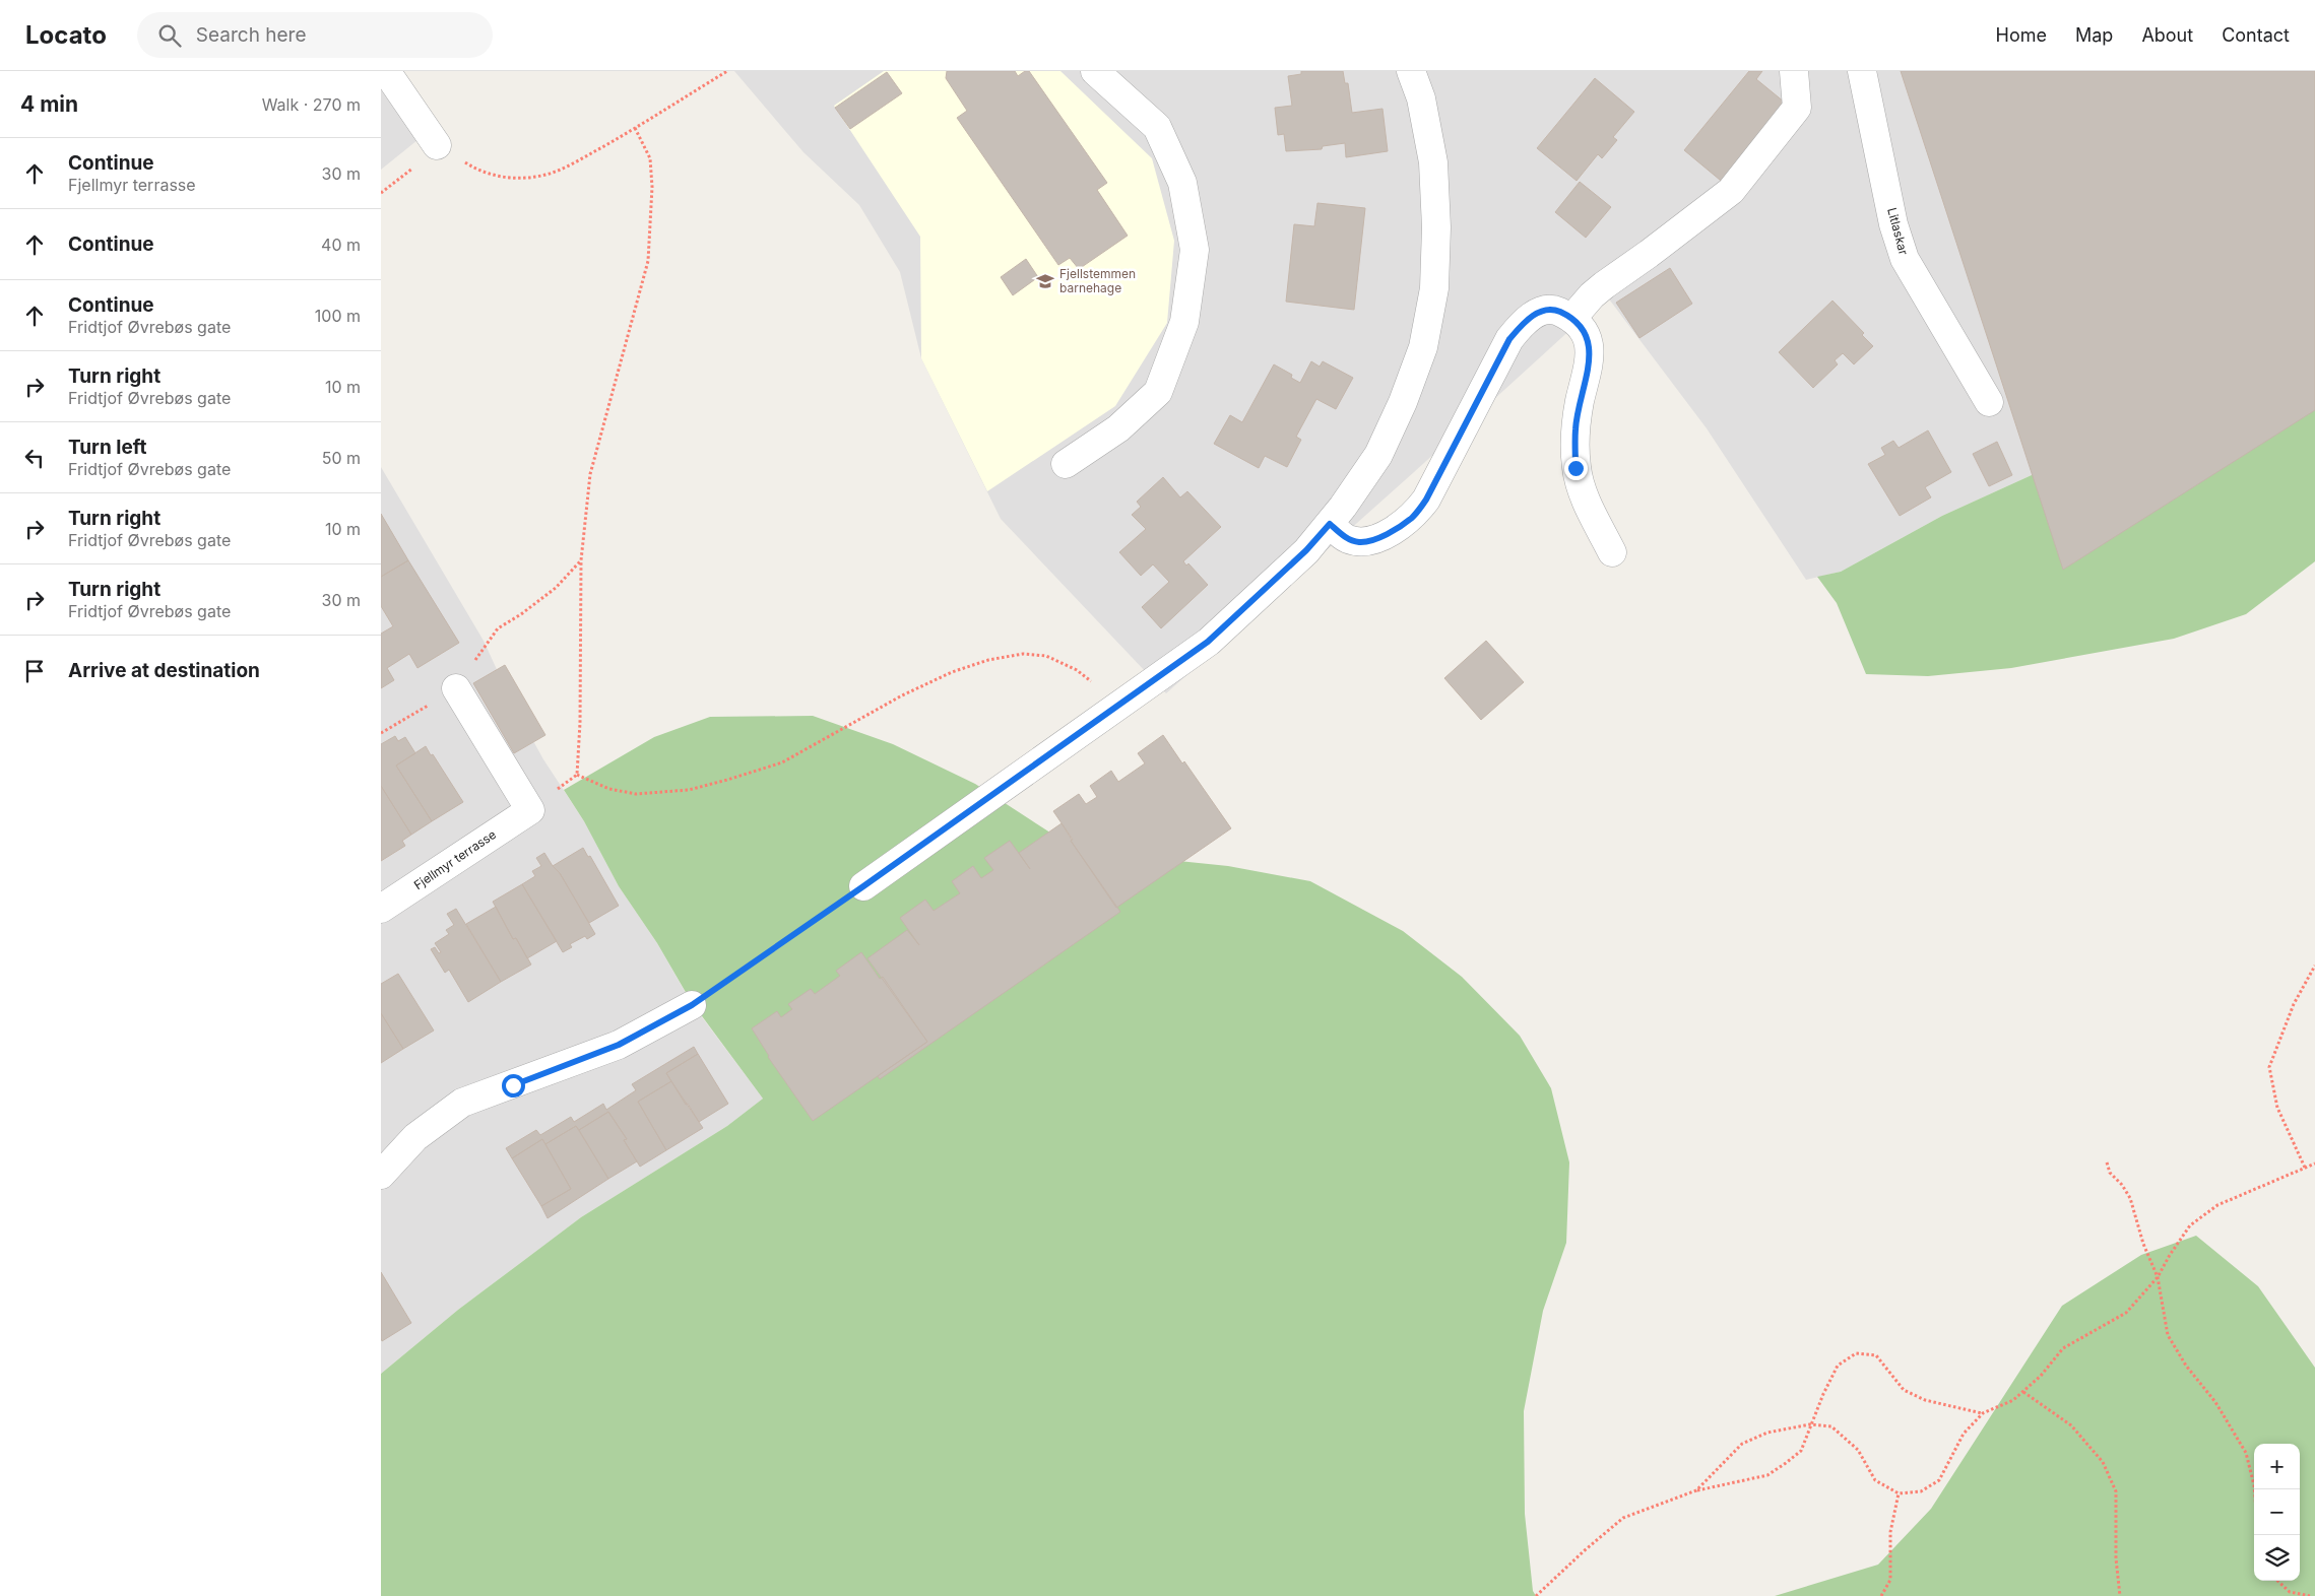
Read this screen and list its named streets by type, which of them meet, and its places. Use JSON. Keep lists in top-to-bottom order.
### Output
{
  "streets": {
    "street": ["Litlaskar", "Fjellmyr terrasse"]
  },
  "places": {
    "school or university": ["Fjellstemmen barnehage"]
  },
  "page": {
    "header": "Locato",
    "search": "Search here",
    "nav": [
      "Home",
      "Map",
      "About",
      "Contact"
    ],
    "heading": ["4 min", "Walk · 270 m"],
    "list": [
      ["Continue", "Fjellmyr terrasse", "30 m"],
      ["Continue", "40 m"],
      ["Continue", "Fridtjof Øvrebøs gate", "100 m"],
      ["Turn right", "Fridtjof Øvrebøs gate", "10 m"],
      ["Turn left", "Fridtjof Øvrebøs gate", "50 m"],
      ["Turn right", "Fridtjof Øvrebøs gate", "10 m"],
      ["Turn right", "Fridtjof Øvrebøs gate", "30 m"],
      "Arrive at destination"
    ],
    "map_buttons": ["+", "−"]
  }
}
